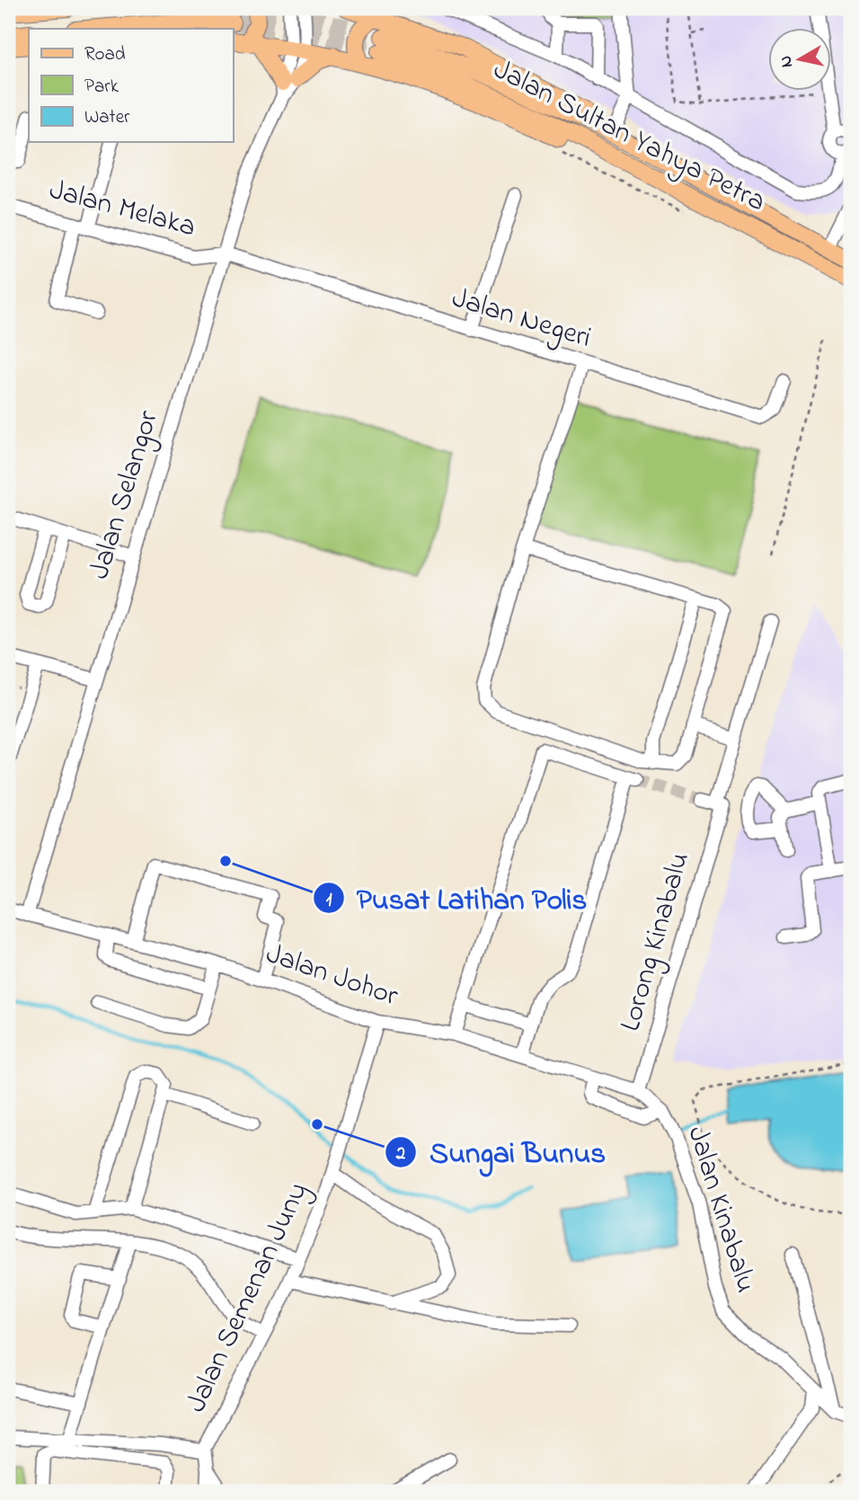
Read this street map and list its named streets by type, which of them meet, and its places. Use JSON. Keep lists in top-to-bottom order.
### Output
{
  "streets": {
    "main road": ["Jalan Sultan Yahya Petra"],
    "street": [
      "Jalan Melaka",
      "Jalan Negeri",
      "Jalan Selangor",
      "Lorong Kinabalu",
      "Jalan Johor",
      "Jalan Kinabalu",
      "Jalan Semenan Juny"
    ]
  },
  "crossings": [
    ["Jalan Melaka", "Jalan Negeri"],
    ["Jalan Melaka", "Jalan Selangor"],
    ["Jalan Negeri", "Jalan Selangor"],
    ["Jalan Selangor", "Jalan Johor"],
    ["Lorong Kinabalu", "Jalan Johor"],
    ["Lorong Kinabalu", "Jalan Kinabalu"],
    ["Jalan Johor", "Jalan Kinabalu"],
    ["Jalan Johor", "Jalan Semenan Juny"]
  ],
  "places": ["Pusat Latihan Polis", "Sungai Bunus"],
  "legend": ["Road", "Park", "Water"],
  "north": "left"
}
